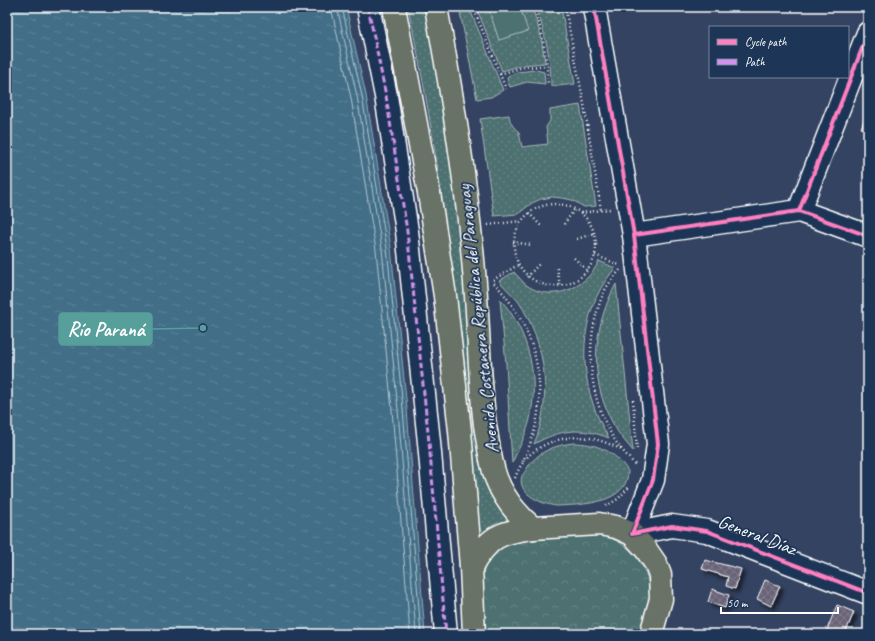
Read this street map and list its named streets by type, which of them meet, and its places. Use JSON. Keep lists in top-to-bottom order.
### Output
{
  "streets": {
    "main road": ["Avenida Costanera República del Paraguay"],
    "street": ["General Díaz"]
  },
  "places": ["Río Paraná"],
  "legend": ["Cycle path", "Path"],
  "scale_bar": "50 m"
}
